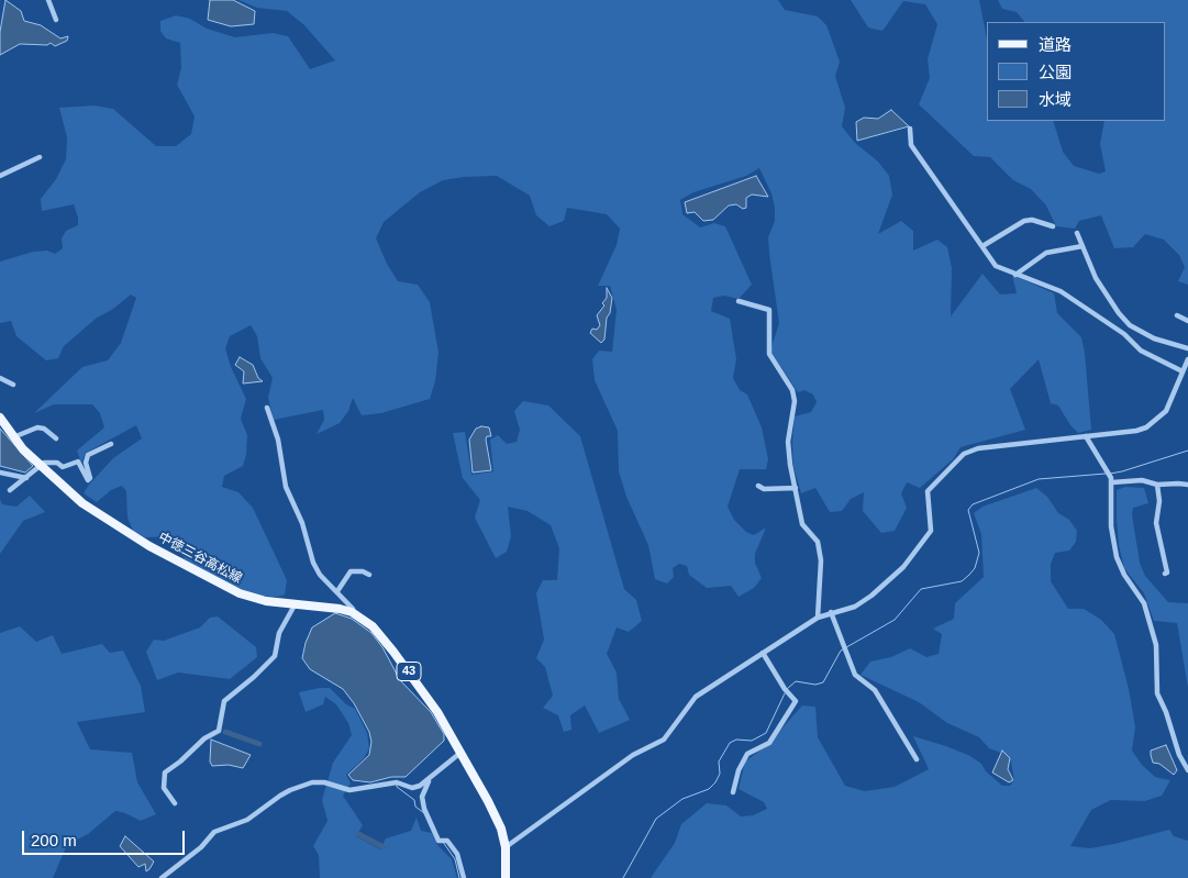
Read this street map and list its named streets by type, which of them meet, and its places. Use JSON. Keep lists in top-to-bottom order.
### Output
{
  "streets": {
    "main road": ["中徳三谷高松線", "43"]
  },
  "legend": ["道路", "公園", "水域"],
  "scale_bar": "200 m"
}
